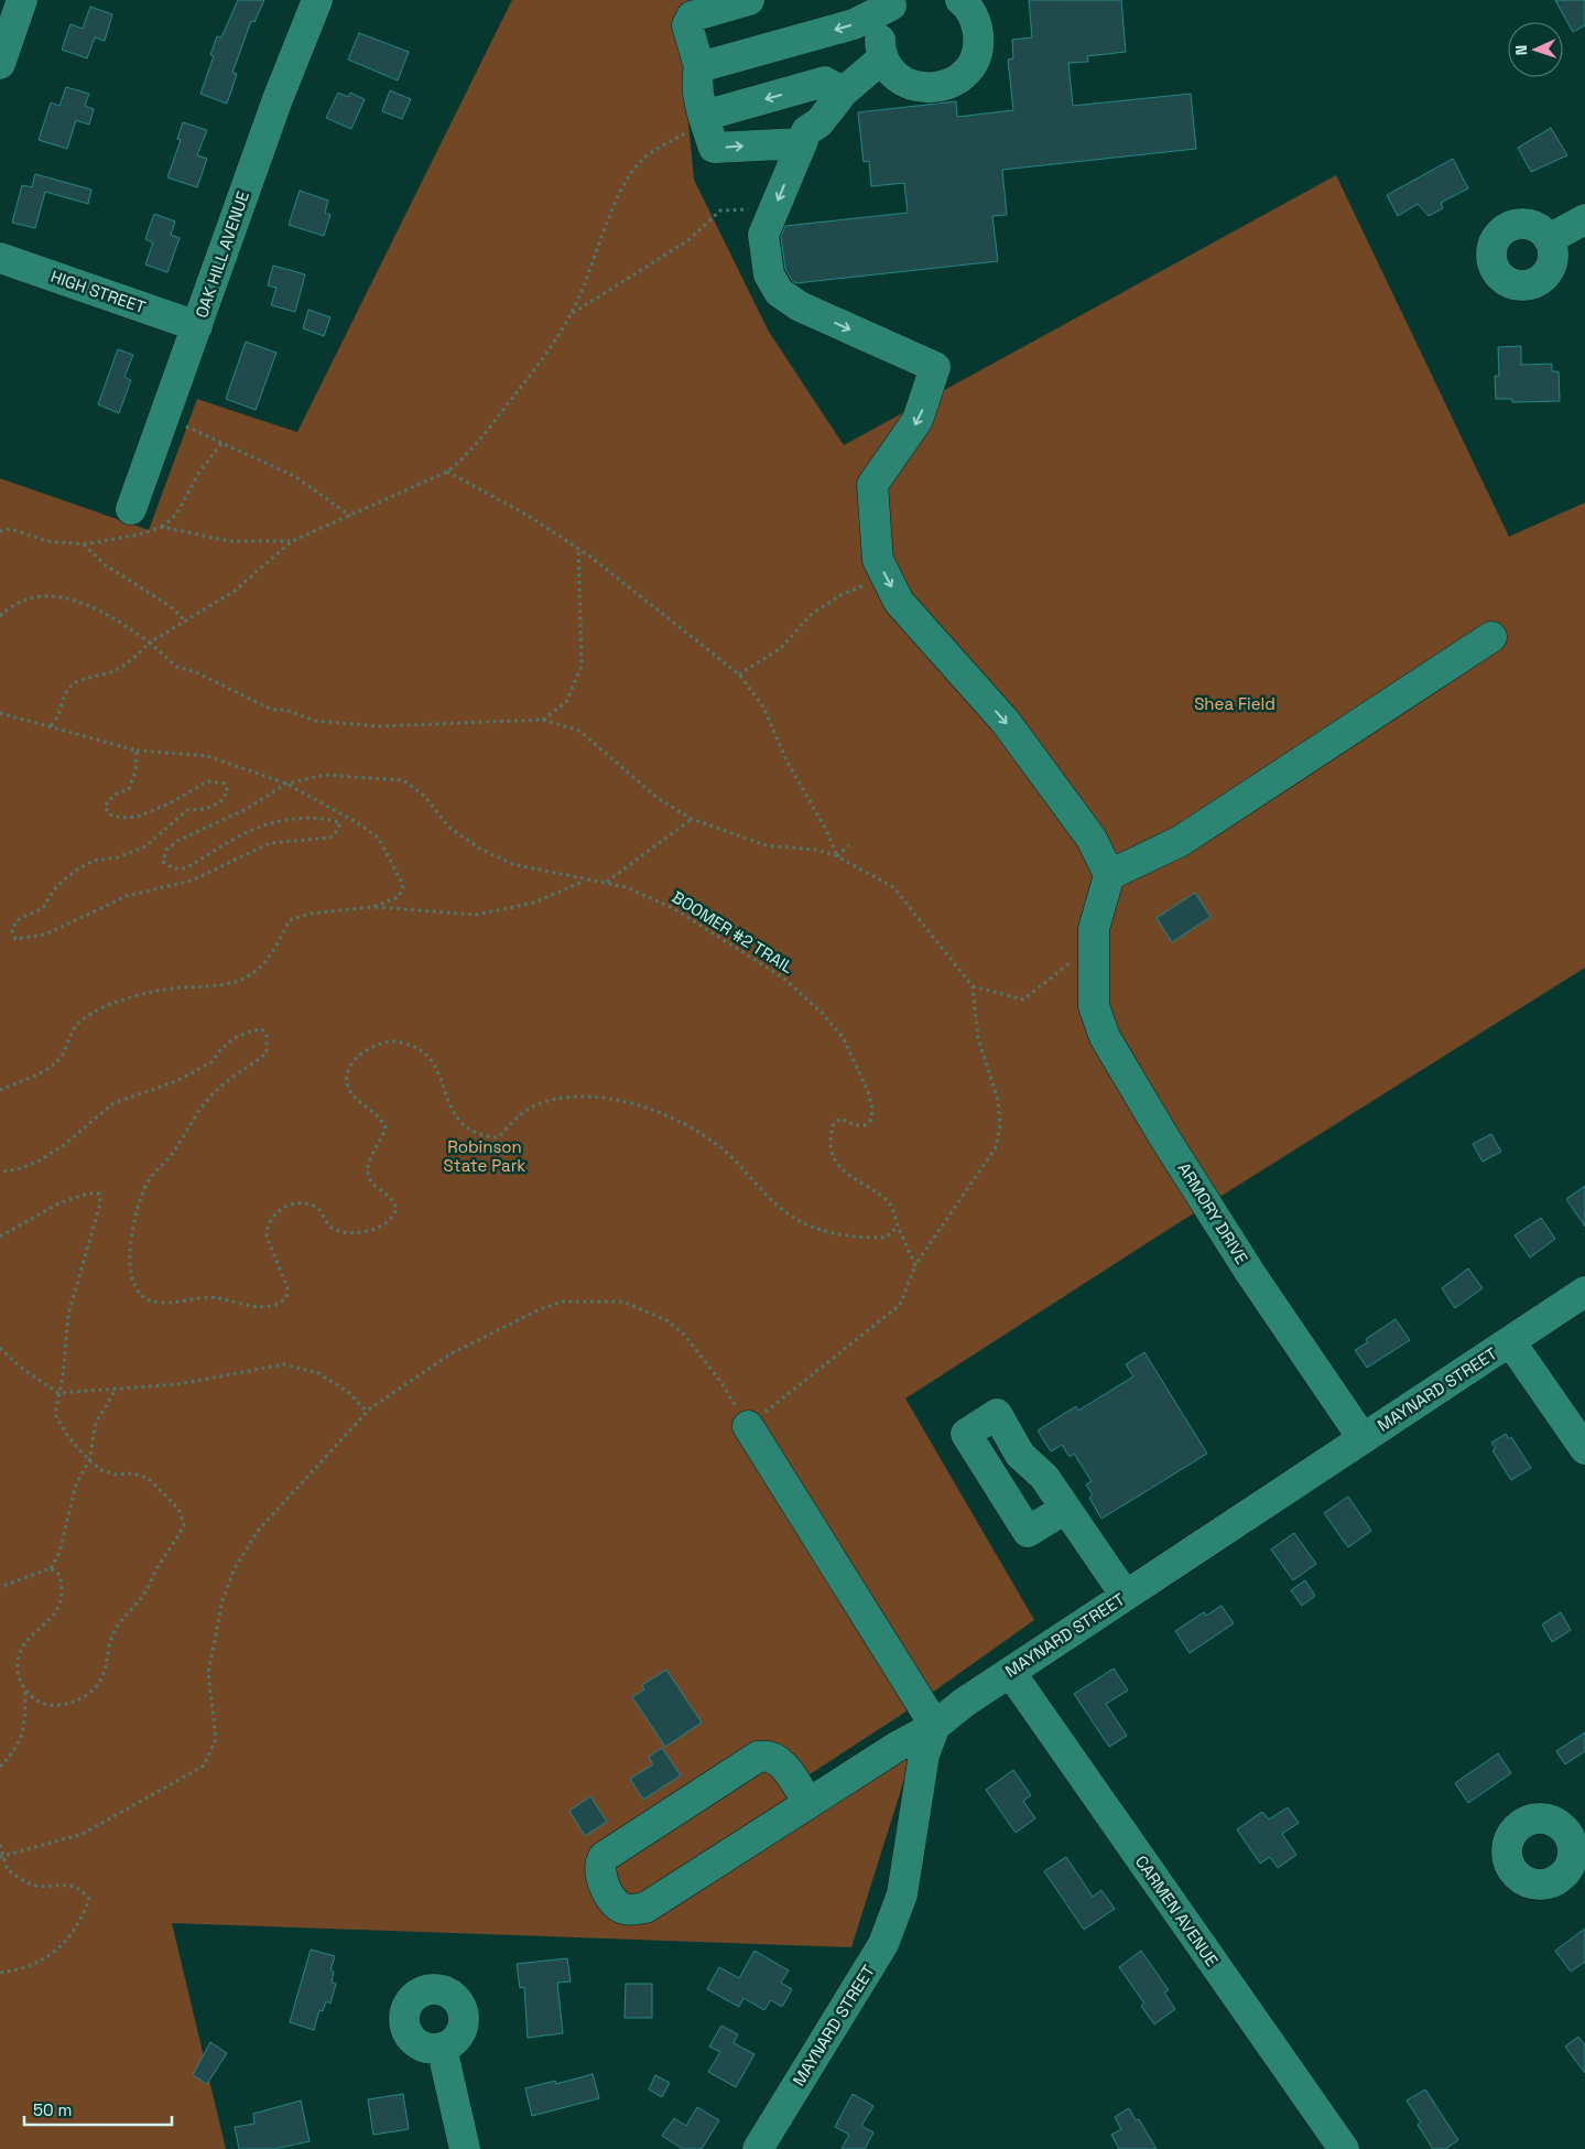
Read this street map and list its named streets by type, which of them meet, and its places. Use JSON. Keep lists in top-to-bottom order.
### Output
{
  "streets": {
    "street": [
      "OAK HILL AVENUE",
      "HIGH STREET",
      "ARMORY DRIVE",
      "MAYNARD STREET",
      "CARMEN AVENUE"
    ],
    "path": ["BOOMER #2 TRAIL"]
  },
  "crossings": [
    ["OAK HILL AVENUE", "HIGH STREET"],
    ["ARMORY DRIVE", "MAYNARD STREET"],
    ["MAYNARD STREET", "CARMEN AVENUE"]
  ],
  "parks": ["Shea Field", "Robinson State Park"],
  "scale_bar": "50 m",
  "north": "left"
}
